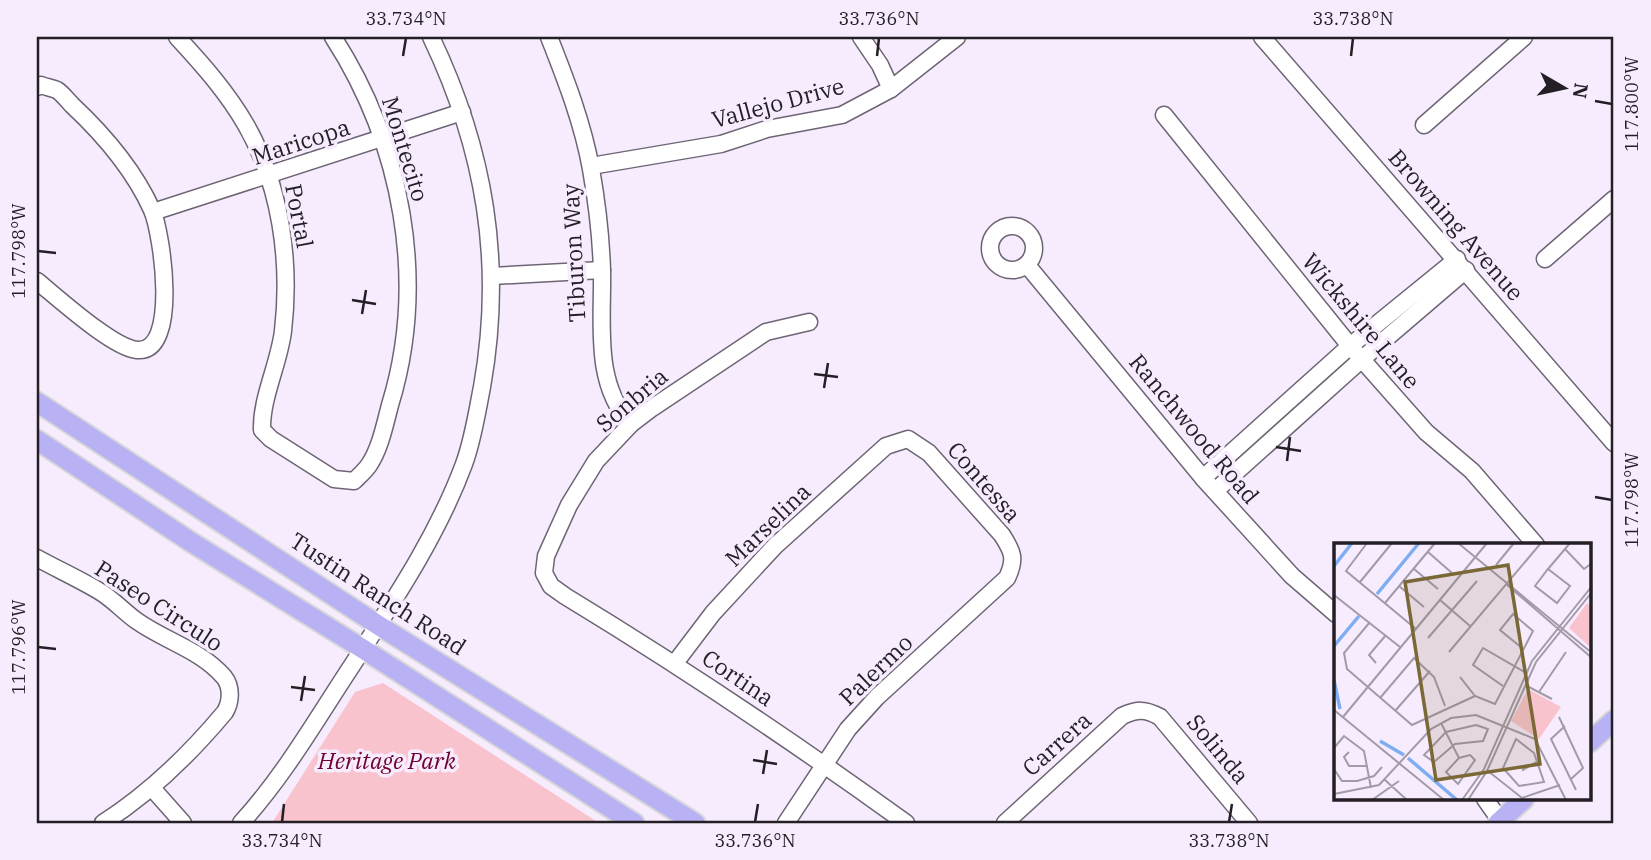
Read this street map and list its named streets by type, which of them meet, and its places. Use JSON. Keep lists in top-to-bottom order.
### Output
{
  "streets": {
    "main road": ["Tustin Ranch Road"],
    "street": [
      "Vallejo Drive",
      "Maricopa",
      "Montecito",
      "Portal",
      "Browning Avenue",
      "Tiburon Way",
      "Wickshire Lane",
      "Sonbria",
      "Ranchwood Road",
      "Contessa",
      "Marselina",
      "Paseo Circulo",
      "Palermo",
      "Cortina",
      "Carrera",
      "Solinda"
    ]
  },
  "crossings": [
    ["Vallejo Drive", "Tiburon Way"],
    ["Maricopa", "Montecito"],
    ["Maricopa", "Portal"],
    ["Montecito", "Portal"],
    ["Tiburon Way", "Sonbria"],
    ["Sonbria", "Cortina"],
    ["Contessa", "Marselina"],
    ["Contessa", "Palermo"],
    ["Marselina", "Cortina"],
    ["Palermo", "Cortina"],
    ["Carrera", "Solinda"]
  ],
  "parks": ["Heritage Park"],
  "north": "right",
  "coordinates": [
    "33.734°N",
    "33.736°N",
    "33.738°N",
    "117.800°W",
    "117.798°W",
    "117.796°W"
  ]
}
